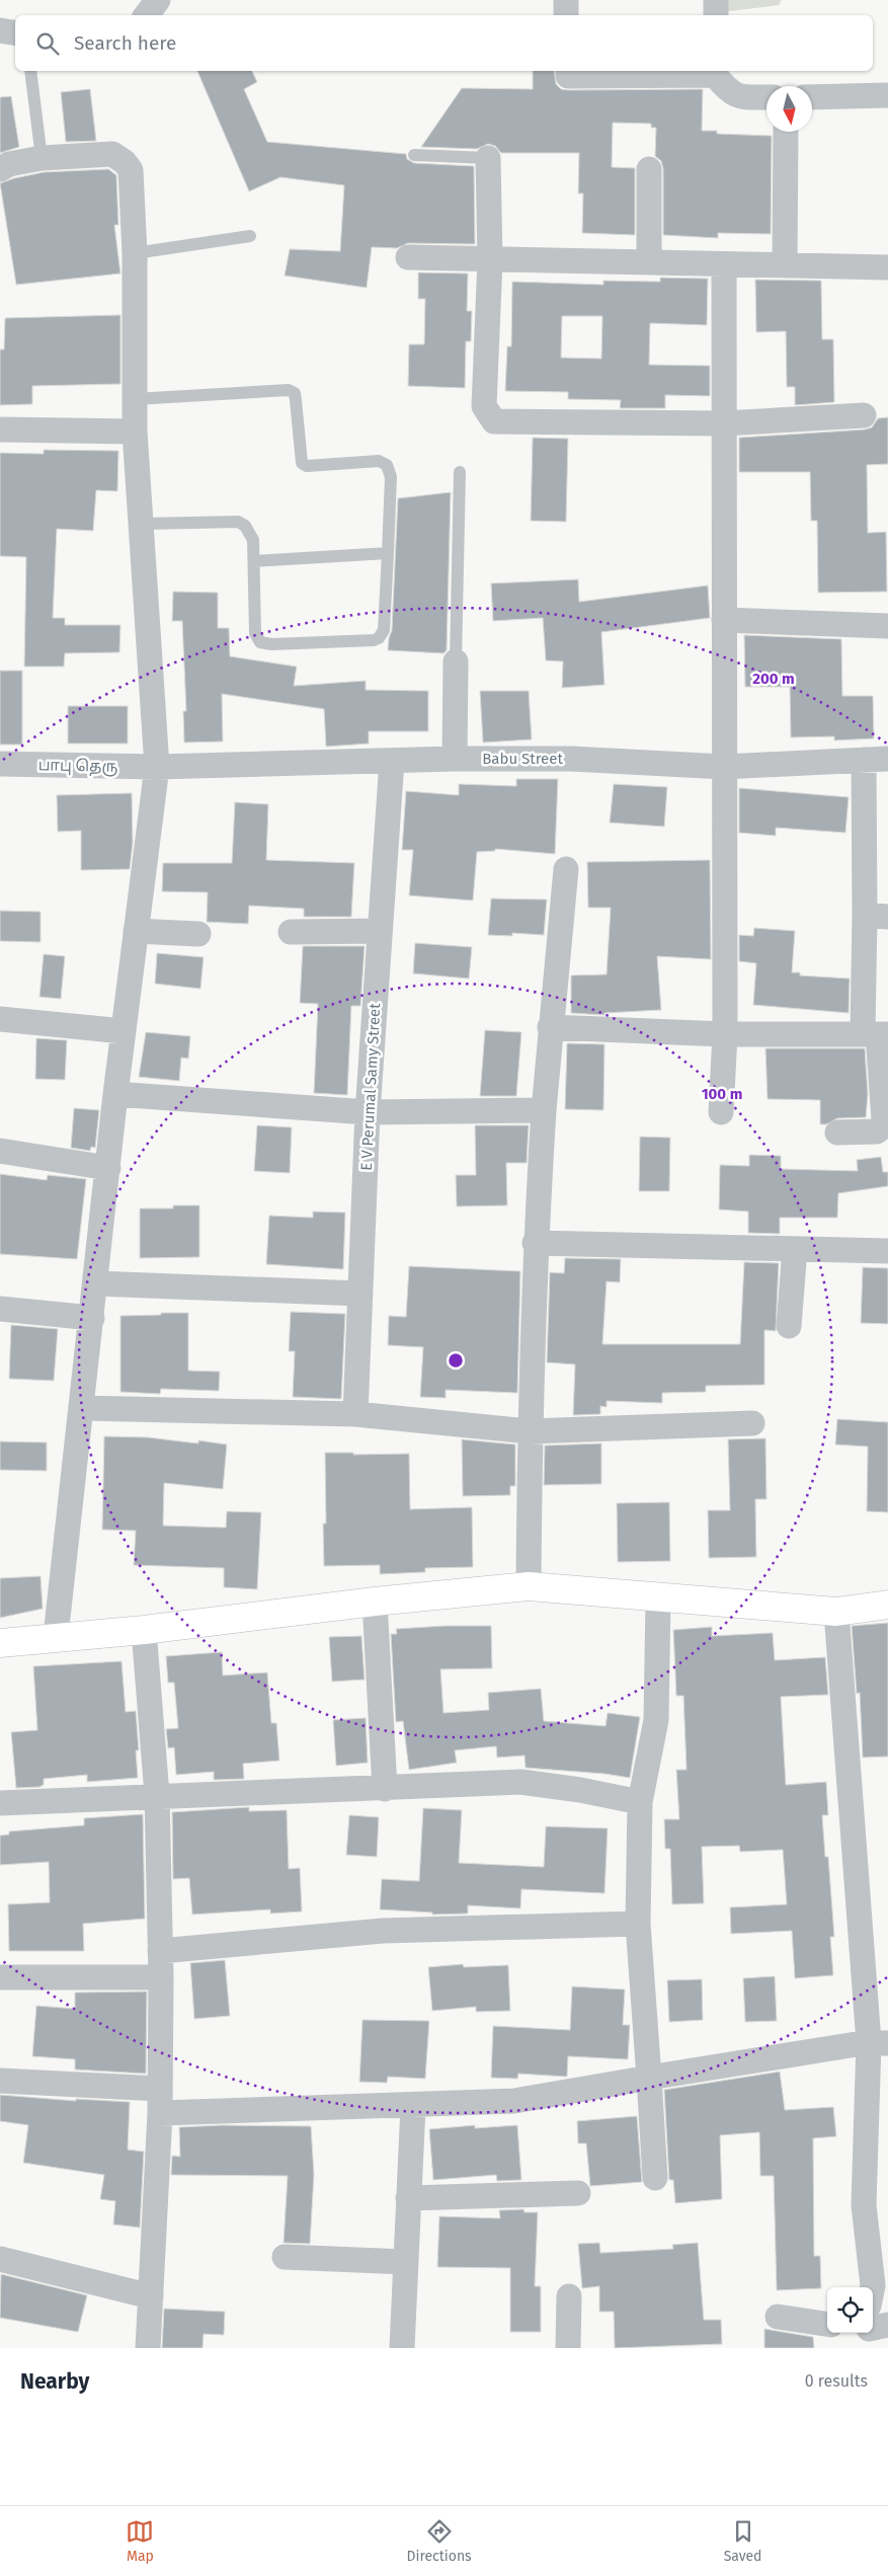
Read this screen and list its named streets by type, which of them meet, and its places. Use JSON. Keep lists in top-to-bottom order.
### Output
{
  "streets": {
    "street": ["Babu Street", "பாபு தெரு", "E V Perumal Samy Street"]
  },
  "crossings": [
    ["Babu Street", "பாபு தெரு"],
    ["Babu Street", "E V Perumal Samy Street"]
  ],
  "north": "bottom",
  "page": {
    "search": "Search here",
    "heading": ["Nearby", "0 results"],
    "nav": ["Map", "Directions", "Saved"]
  },
  "rings": ["200 m", "100 m"]
}
